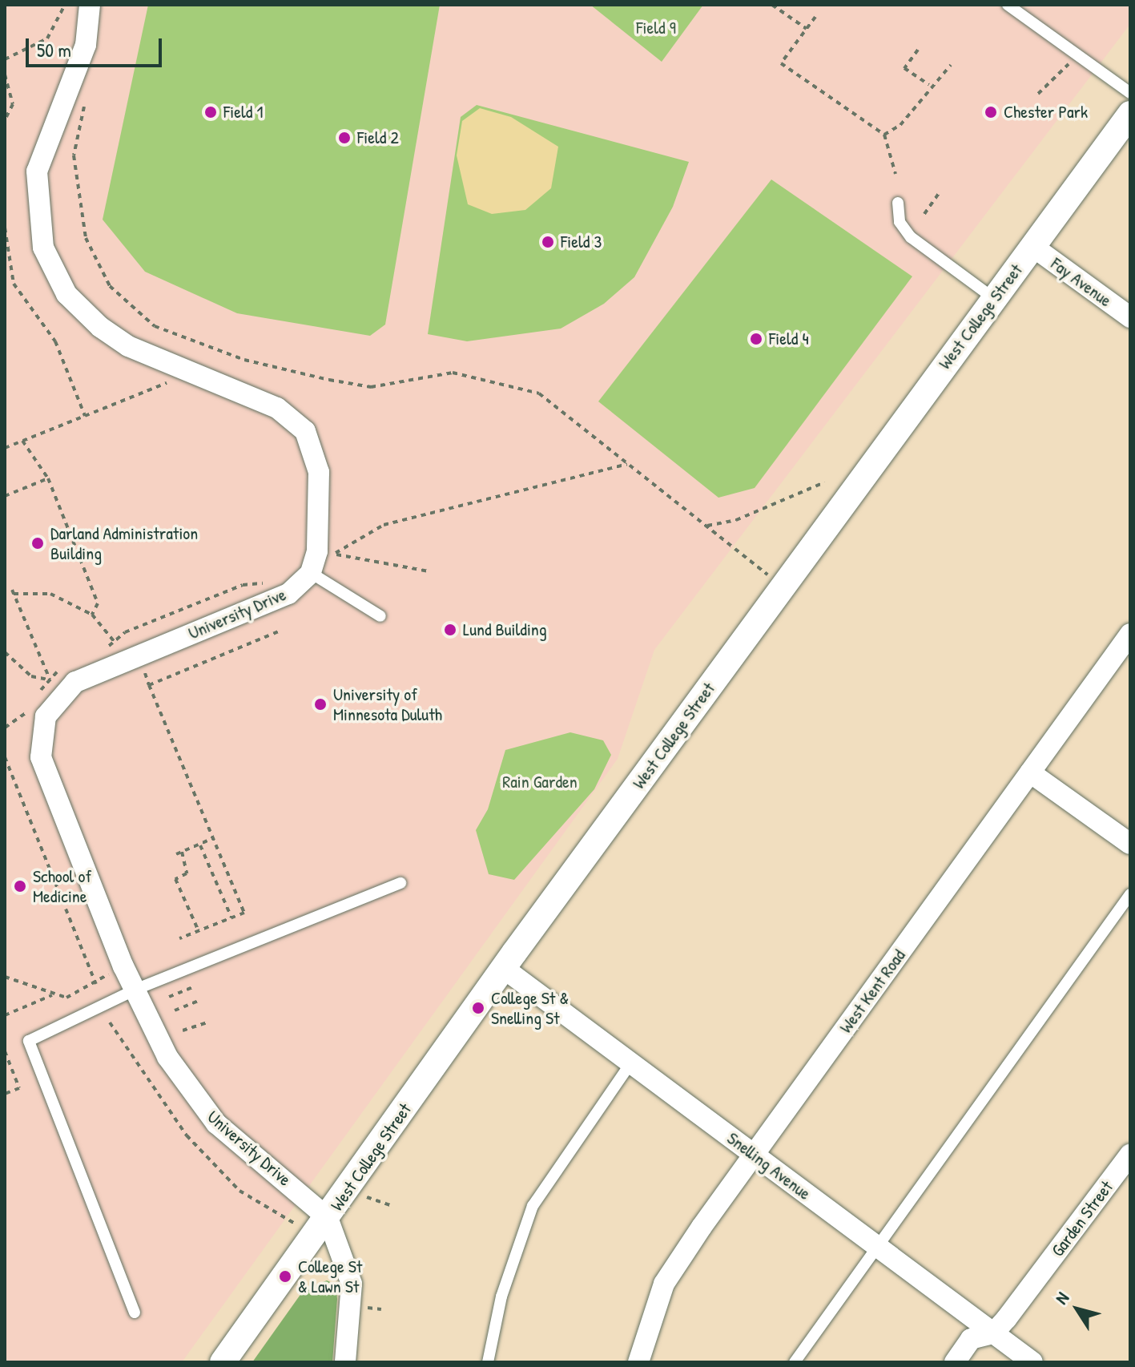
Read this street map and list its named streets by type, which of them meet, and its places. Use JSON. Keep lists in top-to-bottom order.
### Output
{
  "streets": {
    "street": [
      "Fay Avenue",
      "West College Street",
      "University Drive",
      "West Kent Road",
      "Snelling Avenue",
      "Garden Street"
    ]
  },
  "crossings": [
    ["Fay Avenue", "West College Street"],
    ["West College Street", "University Drive"],
    ["West College Street", "Snelling Avenue"],
    ["West Kent Road", "Snelling Avenue"],
    ["Snelling Avenue", "Garden Street"]
  ],
  "parks": ["Field 9", "Rain Garden"],
  "places": [
    "Field 1",
    "Chester Park",
    "Field 2",
    "Field 3",
    "Field 4",
    "Darland Administration Building",
    "Lund Building",
    "University of Minnesota Duluth",
    "School of Medicine",
    "College St & Snelling St",
    "College St & Lawn St"
  ],
  "scale_bar": "50 m",
  "north": "top left"
}
